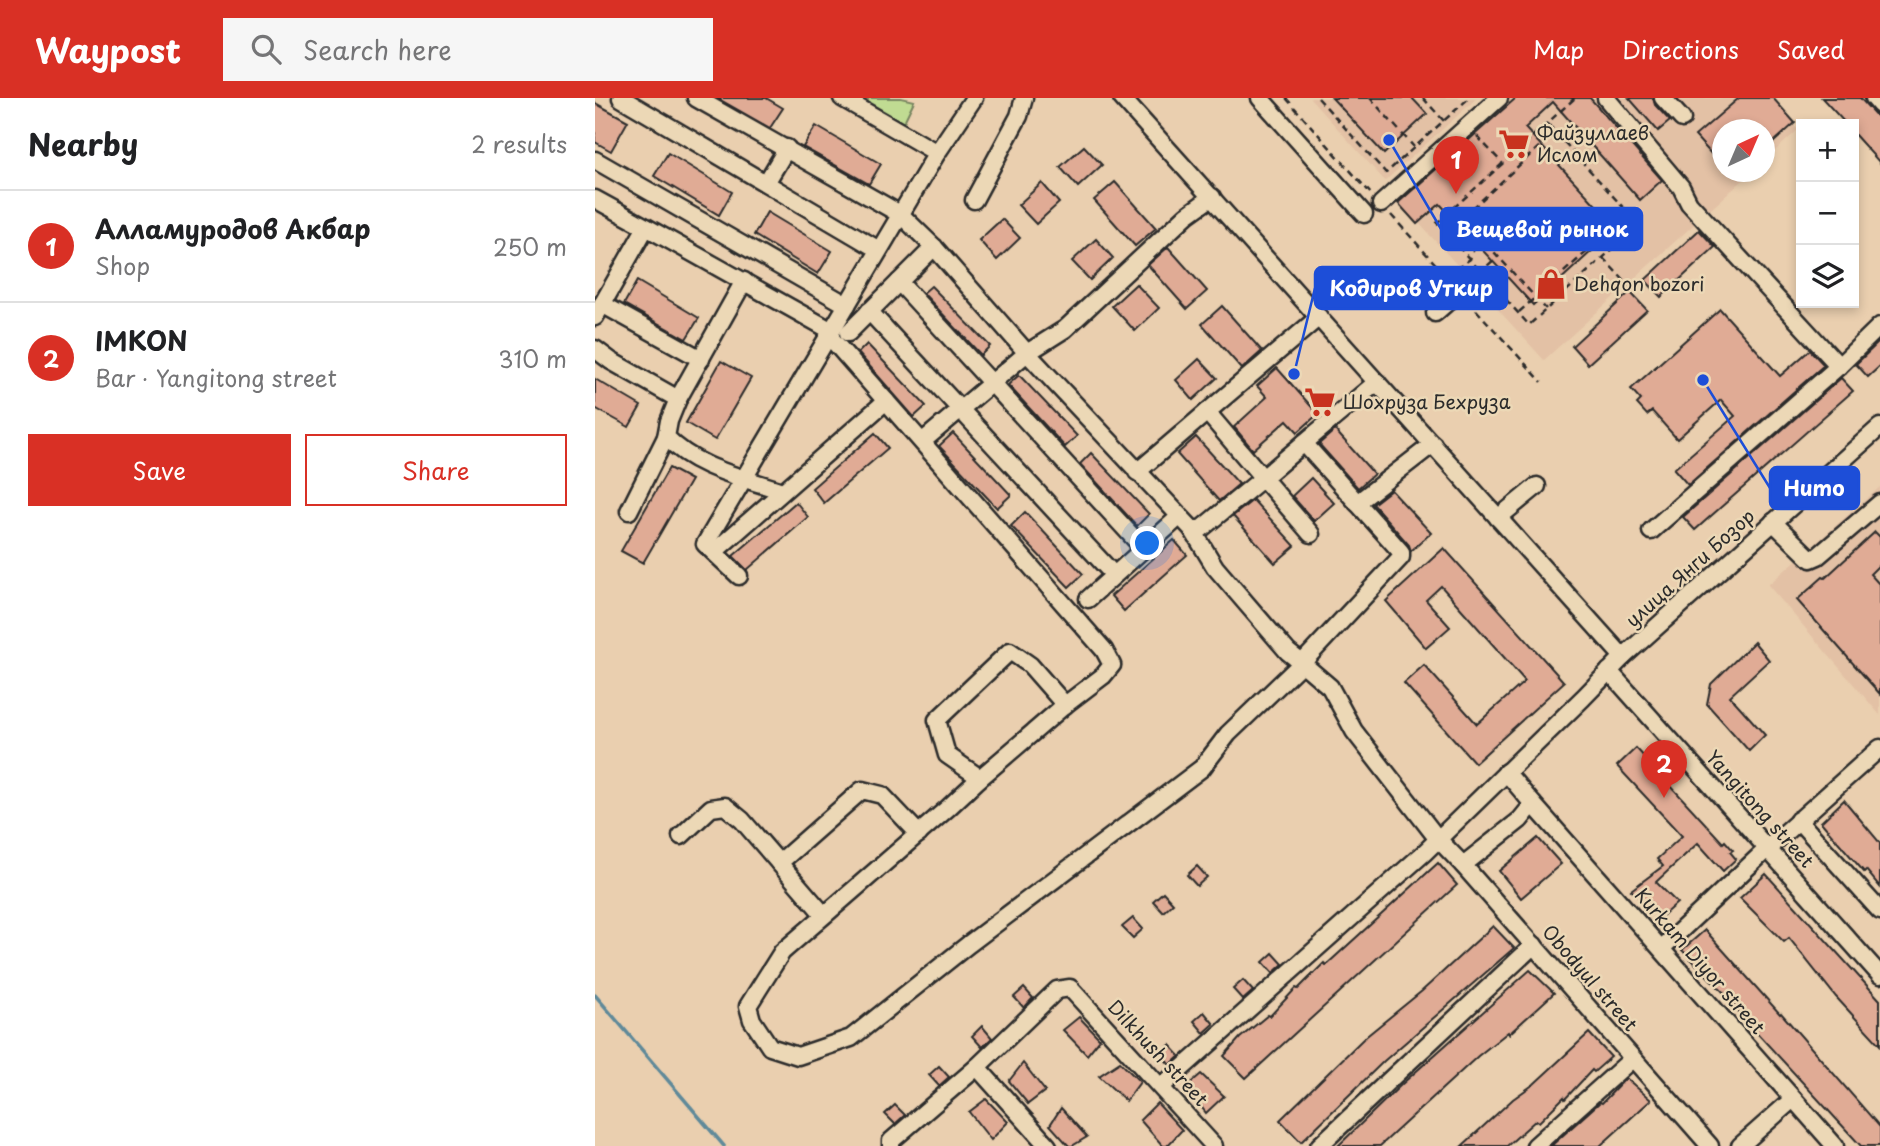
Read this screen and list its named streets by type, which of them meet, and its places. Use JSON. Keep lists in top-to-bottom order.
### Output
{
  "streets": {
    "street": [
      "улица Янги Бозор",
      "Yangitong street",
      "Kurkam Diyor street",
      "Obodyul street",
      "Dilkhush street"
    ]
  },
  "crossings": [
    ["улица Янги Бозор", "Yangitong street"],
    ["улица Янги Бозор", "Kurkam Diyor street"],
    ["улица Янги Бозор", "Obodyul street"],
    ["улица Янги Бозор", "Dilkhush street"]
  ],
  "places": {
    "other": ["Вещевой рынок", "Кодиров Уткир", "Humo"],
    "supermarket": ["Файзуллаев Ислом", "Шохруза Бехруза"],
    "shop": ["Dehqon bozori"]
  },
  "north": "top right",
  "page": {
    "header": "Waypost",
    "search": "Search here",
    "nav": ["Map", "Directions", "Saved"],
    "heading": ["Nearby", "2 results"],
    "map_buttons": ["+", "−"],
    "pins": ["1", "2"],
    "list": [
      {
        "mark": "1",
        "name": "Алламуродов Акбар",
        "note": "Shop",
        "value": "250 m"
      },
      {
        "mark": "2",
        "name": "IMKON",
        "note": "Bar · Yangitong street",
        "value": "310 m"
      }
    ],
    "buttons": ["Save", "Share"]
  }
}
